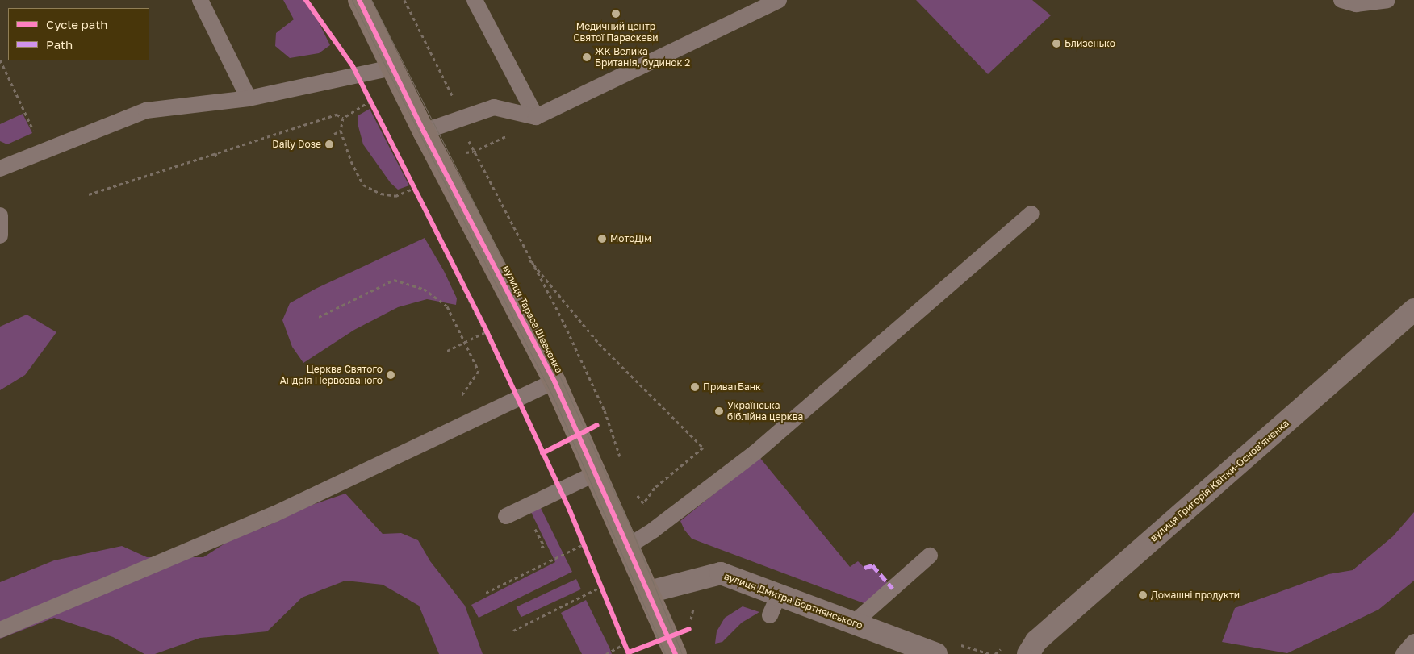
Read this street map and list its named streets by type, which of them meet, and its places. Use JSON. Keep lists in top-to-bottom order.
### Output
{
  "streets": {
    "main road": ["вулиця Тараса Шевченка"],
    "street": ["вулиця Григорія Квітки-Основʼяненка", "вулиця Дмитра Бортнянського"]
  },
  "crossings": [
    ["вулиця Тараса Шевченка", "вулиця Дмитра Бортнянського"]
  ],
  "places": [
    "Медичний центр Святої Параскеви",
    "Близенько",
    "ЖК Велика Британія, будинок 2",
    "Daily Dose",
    "МотоДім",
    "Церква Святого Андрія Первозваного",
    "ПриватБанк",
    "Українська біблійна церква",
    "Домашні продукти"
  ],
  "legend": ["Cycle path", "Path"]
}
